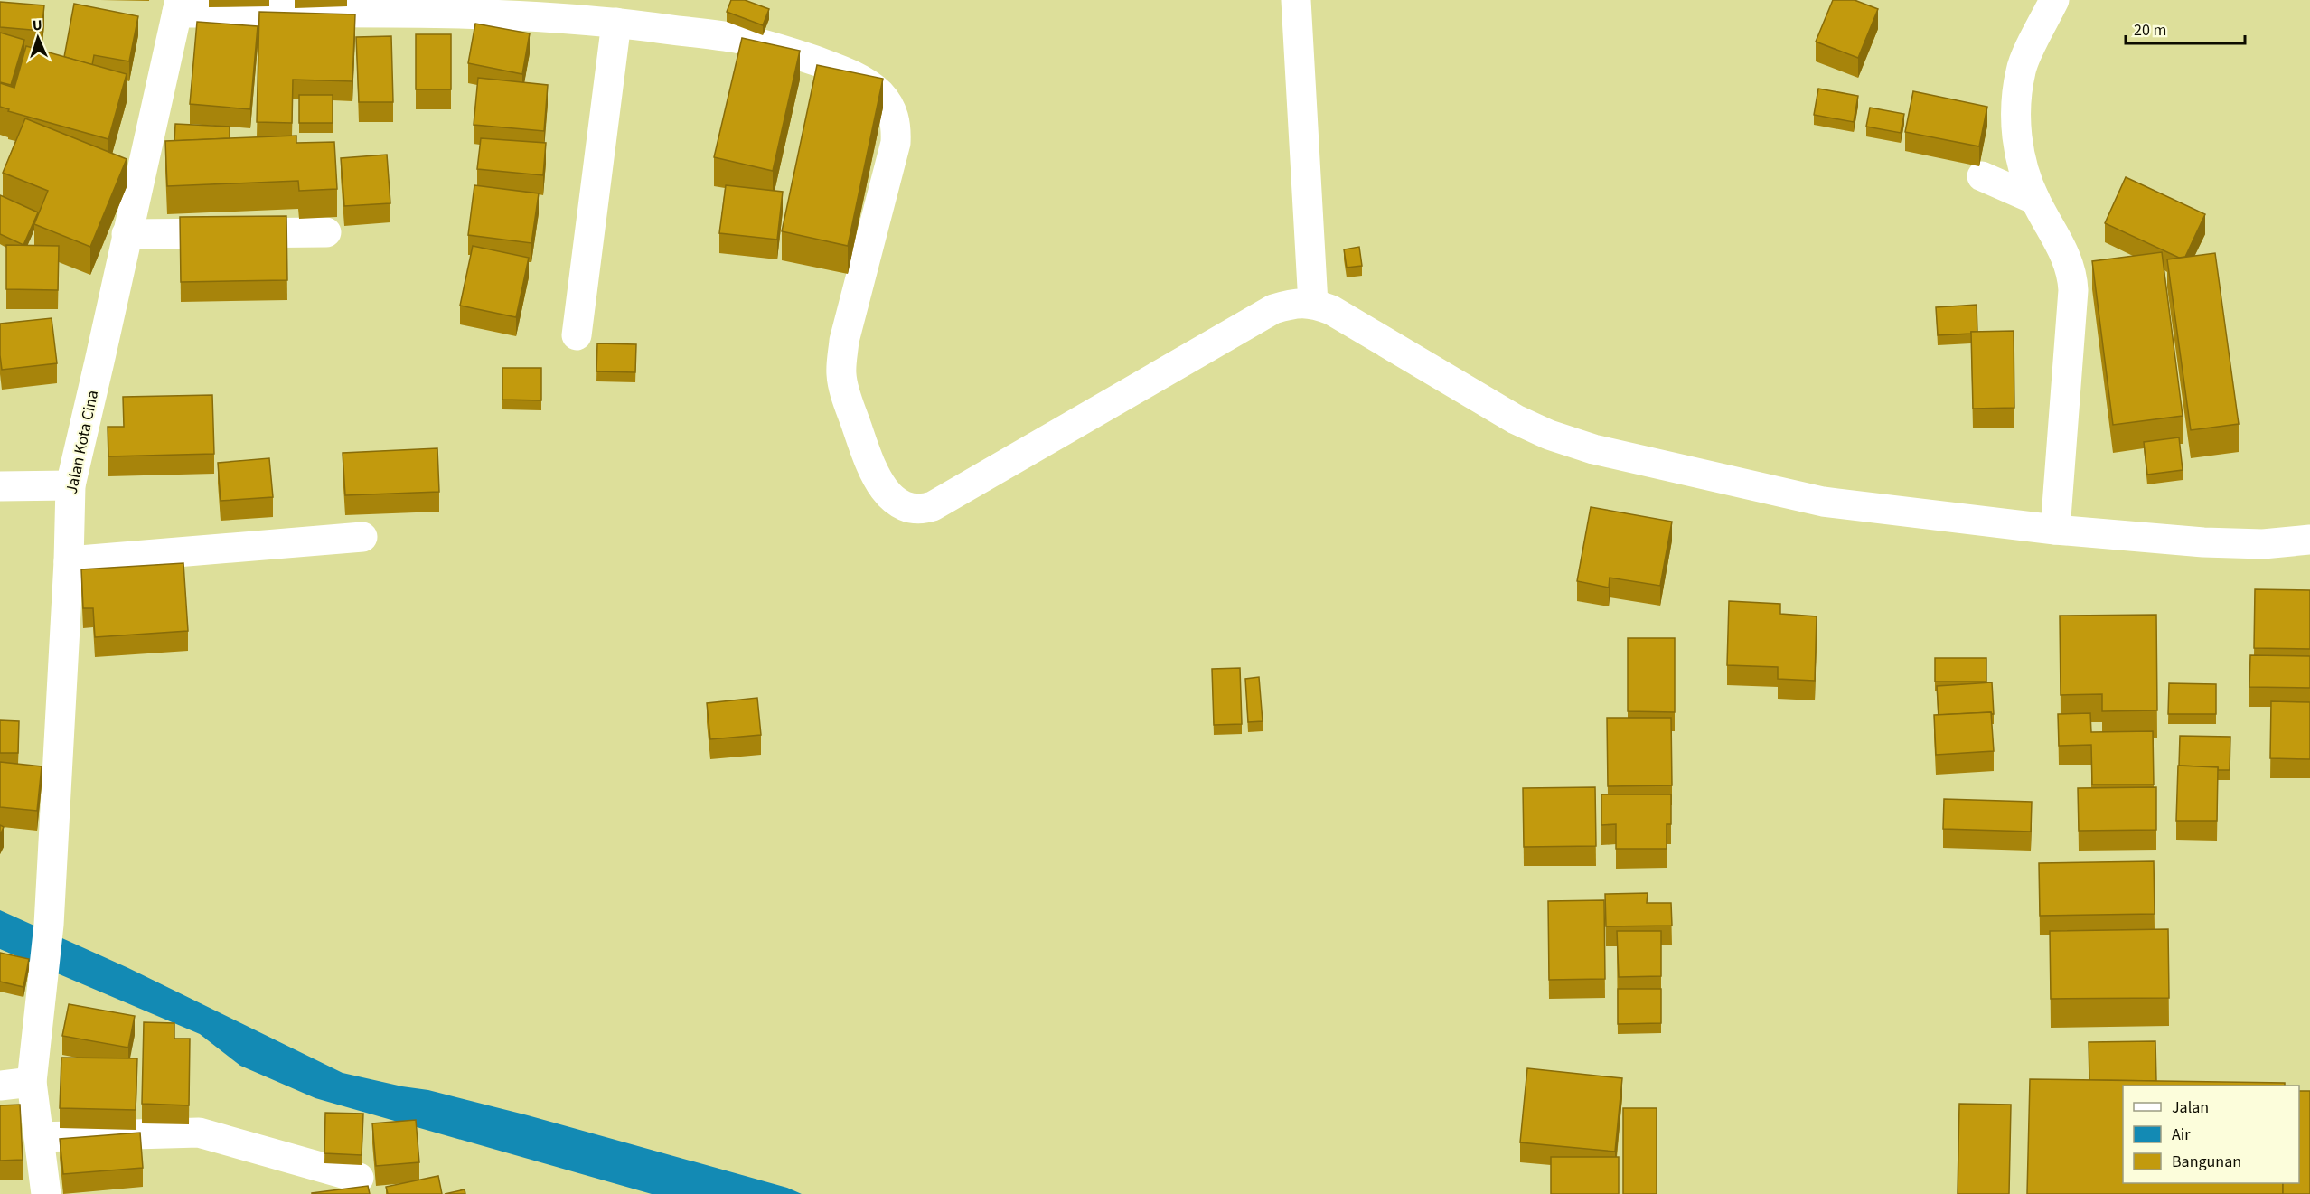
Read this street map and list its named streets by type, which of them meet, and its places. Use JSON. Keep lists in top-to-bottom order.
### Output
{
  "streets": {
    "street": ["Jalan Kota Cina"]
  },
  "legend": ["Jalan", "Air", "Bangunan"],
  "scale_bar": "20 m",
  "north": "top"
}
